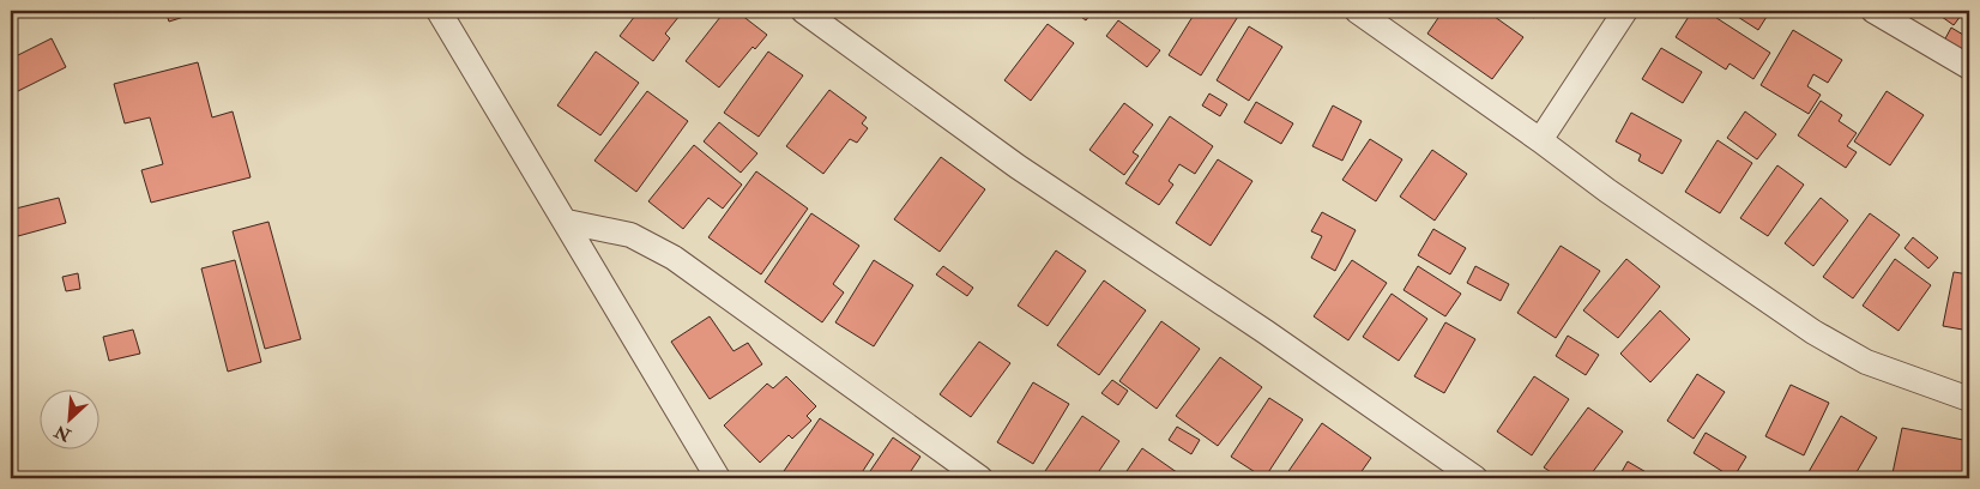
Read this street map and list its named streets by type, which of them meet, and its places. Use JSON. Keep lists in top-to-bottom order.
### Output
{
  "north": "bottom left"
}
